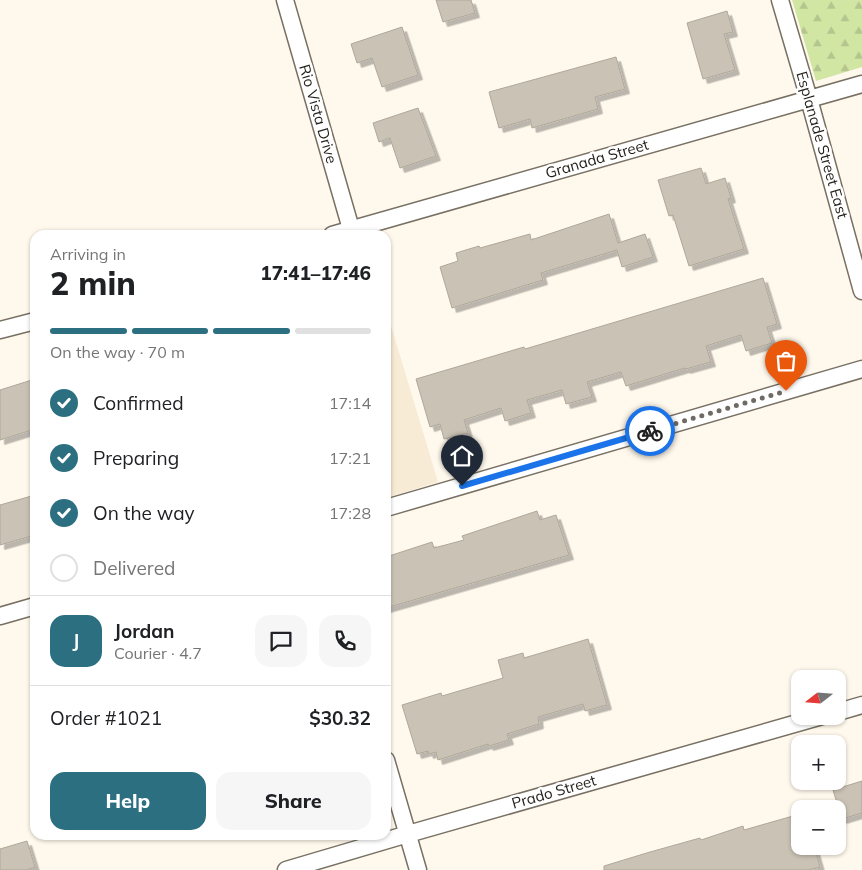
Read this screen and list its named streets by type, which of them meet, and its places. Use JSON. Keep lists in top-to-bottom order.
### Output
{
  "streets": {
    "street": [
      "Rio Vista Drive",
      "Esplanade Street East",
      "Granada Street",
      "Prado Street"
    ]
  },
  "crossings": [
    ["Rio Vista Drive", "Granada Street"],
    ["Esplanade Street East", "Granada Street"]
  ],
  "north": "left",
  "page": {
    "heading": ["2 min", "Arriving in", "17:41–17:46"],
    "panel": [
      "Jordan",
      "Courier · 4.7",
      "Order #1021",
      "$30.32"
    ],
    "bar": "On the way · 70 m",
    "list": [
      ["Confirmed", "17:14"],
      ["Preparing", "17:21"],
      ["On the way", "17:28"],
      "Delivered"
    ],
    "round": "J",
    "map_buttons": ["+", "−"],
    "buttons": ["Help", "Share"]
  }
}
